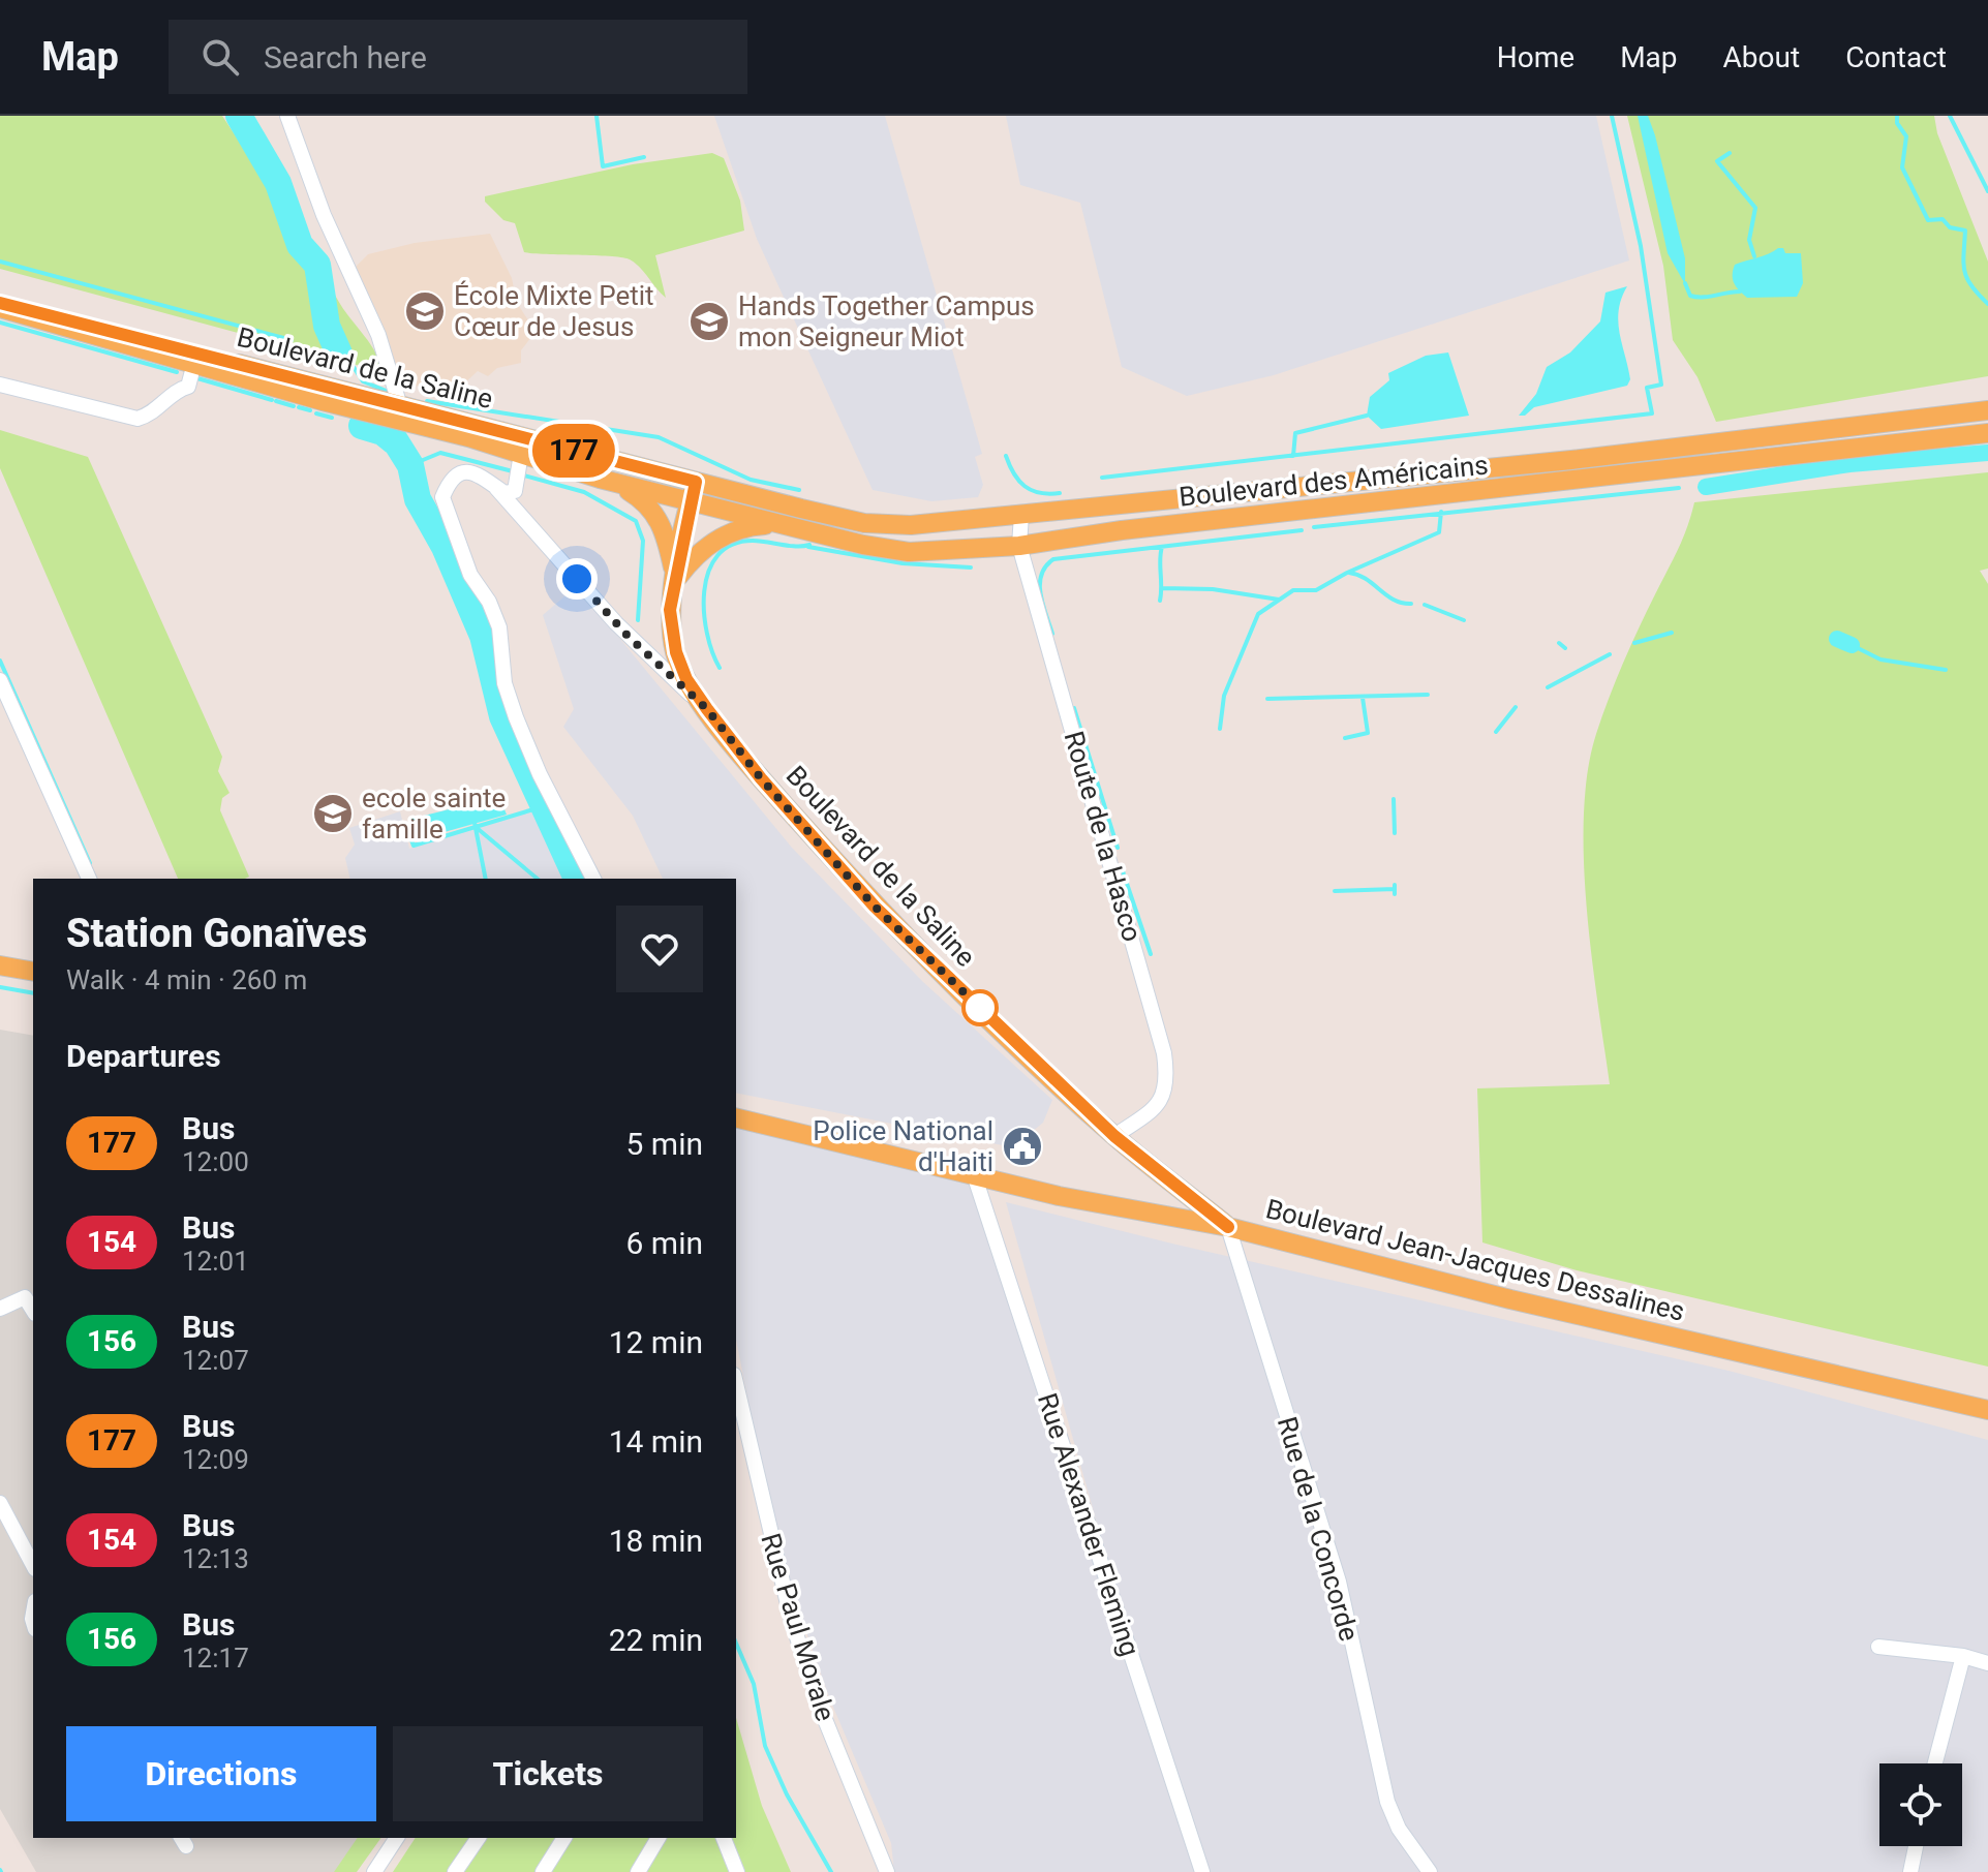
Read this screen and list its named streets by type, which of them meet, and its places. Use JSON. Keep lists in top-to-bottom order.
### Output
{
  "streets": {
    "main road": ["Boulevard de la Saline", "Boulevard des Américains", "Boulevard Jean-Jacques Dessalines"],
    "street": [
      "Route de la Hasco",
      "Rue Alexander Fleming",
      "Rue de la Concorde",
      "Rue Paul Morale"
    ]
  },
  "crossings": [
    ["Boulevard de la Saline", "Boulevard des Américains"],
    ["Boulevard de la Saline", "Route de la Hasco"],
    ["Boulevard de la Saline", "Boulevard Jean-Jacques Dessalines"],
    ["Boulevard de la Saline", "Rue de la Concorde"],
    ["Boulevard des Américains", "Route de la Hasco"],
    ["Boulevard Jean-Jacques Dessalines", "Rue Alexander Fleming"],
    ["Boulevard Jean-Jacques Dessalines", "Rue de la Concorde"]
  ],
  "places": {
    "school or university": ["École Mixte Petit Cœur de Jesus", "Hands Together Campus mon Seigneur Miot", "ecole sainte famille"],
    "public building": ["Police National d'Haiti"]
  },
  "lines": ["bus line 177"],
  "page": {
    "header": "Map",
    "search": "Search here",
    "nav": [
      "Home",
      "Map",
      "About",
      "Contact"
    ],
    "on_map": "177",
    "heading": [
      ["Station Gonaïves", "Walk · 4 min · 260 m"],
      "Departures"
    ],
    "list": [
      {
        "mark": "177",
        "name": "Bus",
        "note": "12:00",
        "value": "5 min"
      },
      {
        "mark": "154",
        "name": "Bus",
        "note": "12:01",
        "value": "6 min"
      },
      {
        "mark": "156",
        "name": "Bus",
        "note": "12:07",
        "value": "12 min"
      },
      {
        "mark": "177",
        "name": "Bus",
        "note": "12:09",
        "value": "14 min"
      },
      {
        "mark": "154",
        "name": "Bus",
        "note": "12:13",
        "value": "18 min"
      },
      {
        "mark": "156",
        "name": "Bus",
        "note": "12:17",
        "value": "22 min"
      }
    ],
    "buttons": ["Directions", "Tickets"]
  }
}
